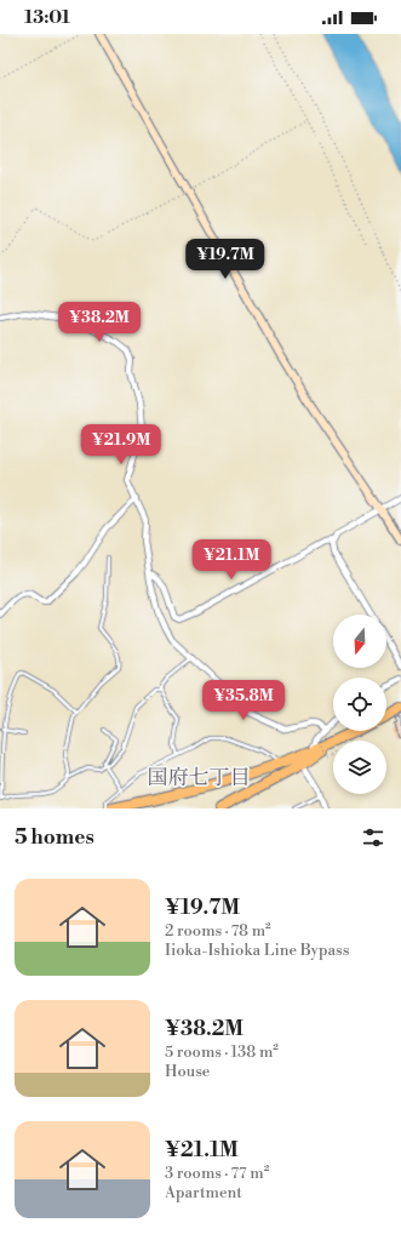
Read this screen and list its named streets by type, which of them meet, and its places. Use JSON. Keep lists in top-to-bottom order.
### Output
{
  "districts": ["国府七丁目"],
  "north": "bottom",
  "page": {
    "status": "13:01",
    "price": [
      "¥19.7M",
      "¥38.2M",
      "¥21.9M",
      "¥21.1M",
      "¥35.8M"
    ],
    "heading": "5 homes",
    "list": [
      {
        "name": "¥19.7M",
        "note": "2 rooms · 78 m² · Iioka-Ishioka Line Bypass"
      },
      {
        "name": "¥38.2M",
        "note": "5 rooms · 138 m² · House"
      },
      {
        "name": "¥21.1M",
        "note": "3 rooms · 77 m² · Apartment"
      }
    ]
  }
}
